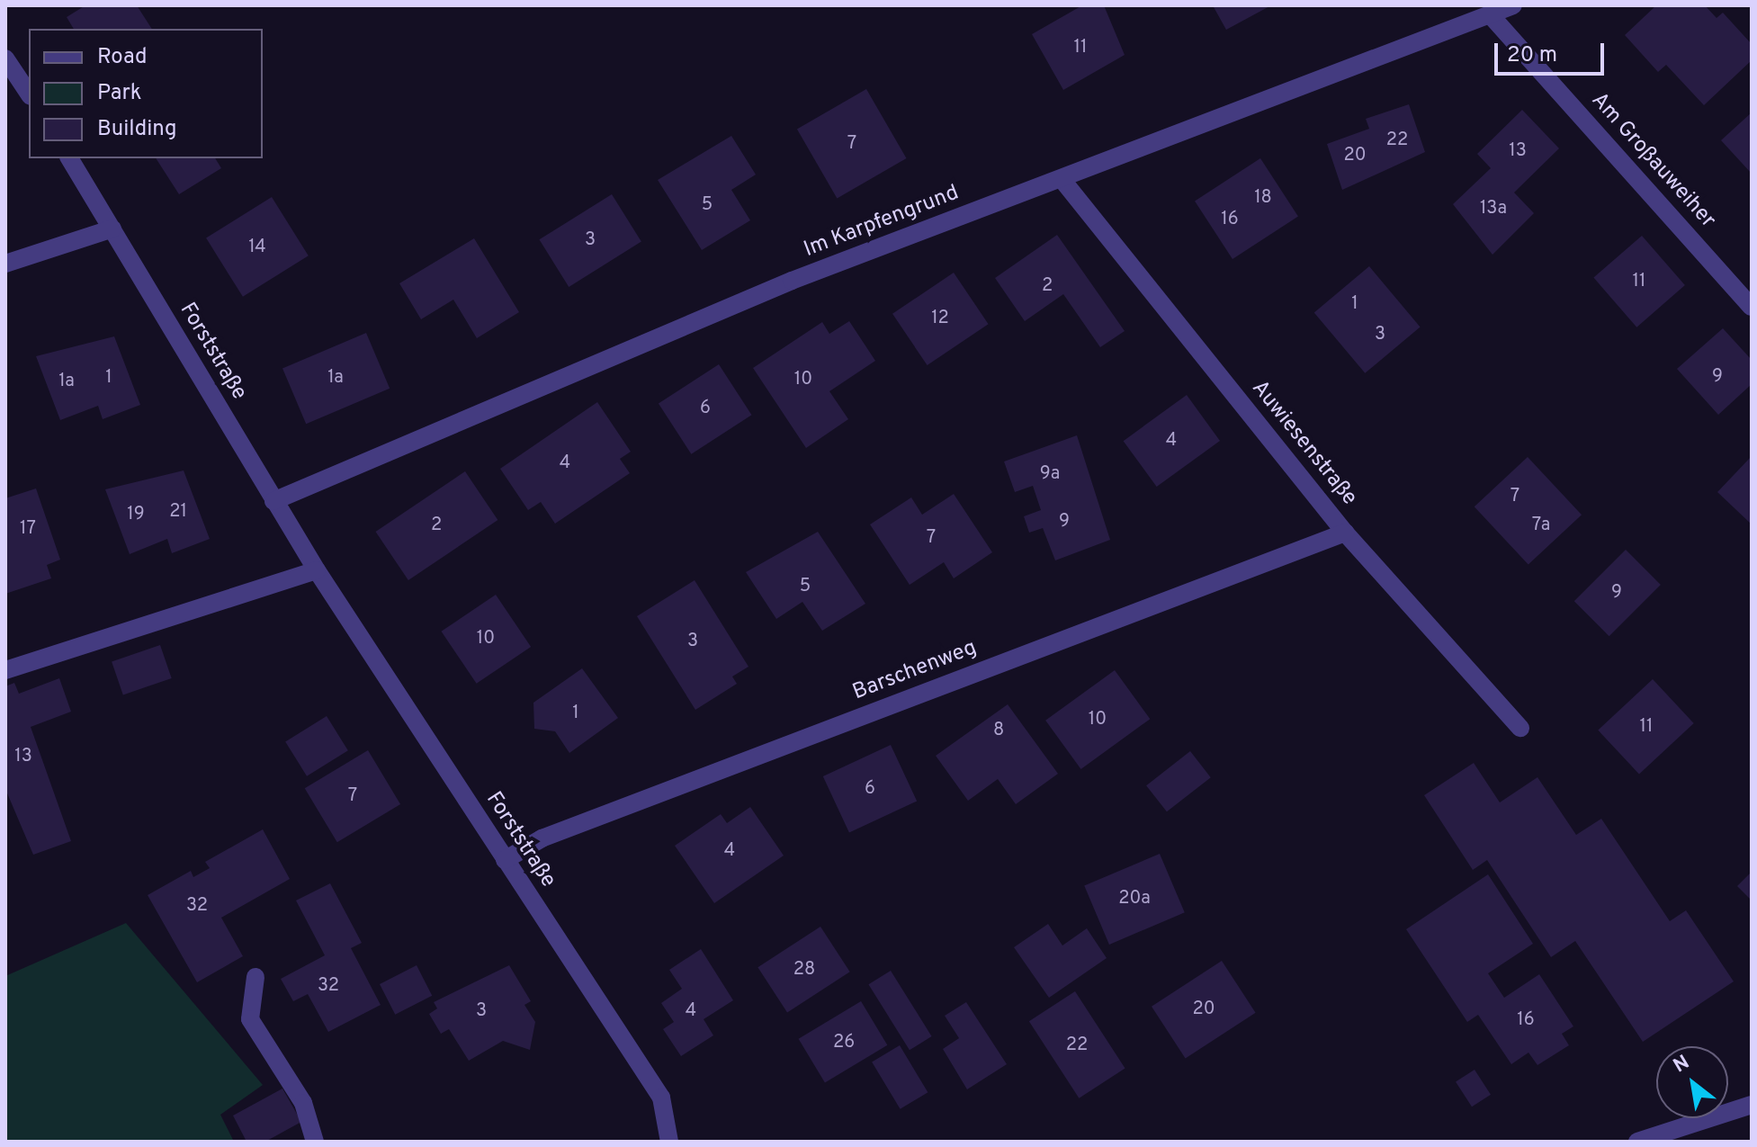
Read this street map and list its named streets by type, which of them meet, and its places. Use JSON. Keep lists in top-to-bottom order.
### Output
{
  "streets": {
    "street": [
      "Am Großauweiher",
      "Im Karpfengrund",
      "Forststraße",
      "Auwiesenstraße",
      "Barschenweg"
    ]
  },
  "crossings": [
    ["Am Großauweiher", "Im Karpfengrund"],
    ["Im Karpfengrund", "Forststraße"],
    ["Im Karpfengrund", "Auwiesenstraße"],
    ["Forststraße", "Barschenweg"],
    ["Auwiesenstraße", "Barschenweg"]
  ],
  "house_numbers": [
    "11",
    "22",
    "7",
    "13",
    "20",
    "18",
    "5",
    "13a",
    "16",
    "3",
    "14",
    "11",
    "2",
    "1",
    "12",
    "3",
    "9",
    "1",
    "1a",
    "10",
    "1a",
    "6",
    "4",
    "4",
    "9a",
    "7",
    "21",
    "19",
    "9",
    "2",
    "7a",
    "17",
    "7",
    "5",
    "9",
    "10",
    "3",
    "1",
    "10",
    "11",
    "8",
    "13",
    "6",
    "7",
    "4",
    "20a",
    "32",
    "28",
    "32",
    "20",
    "3",
    "4",
    "16",
    "26",
    "22"
  ],
  "legend": ["Road", "Park", "Building"],
  "scale_bar": "20 m",
  "north": "top left"
}
